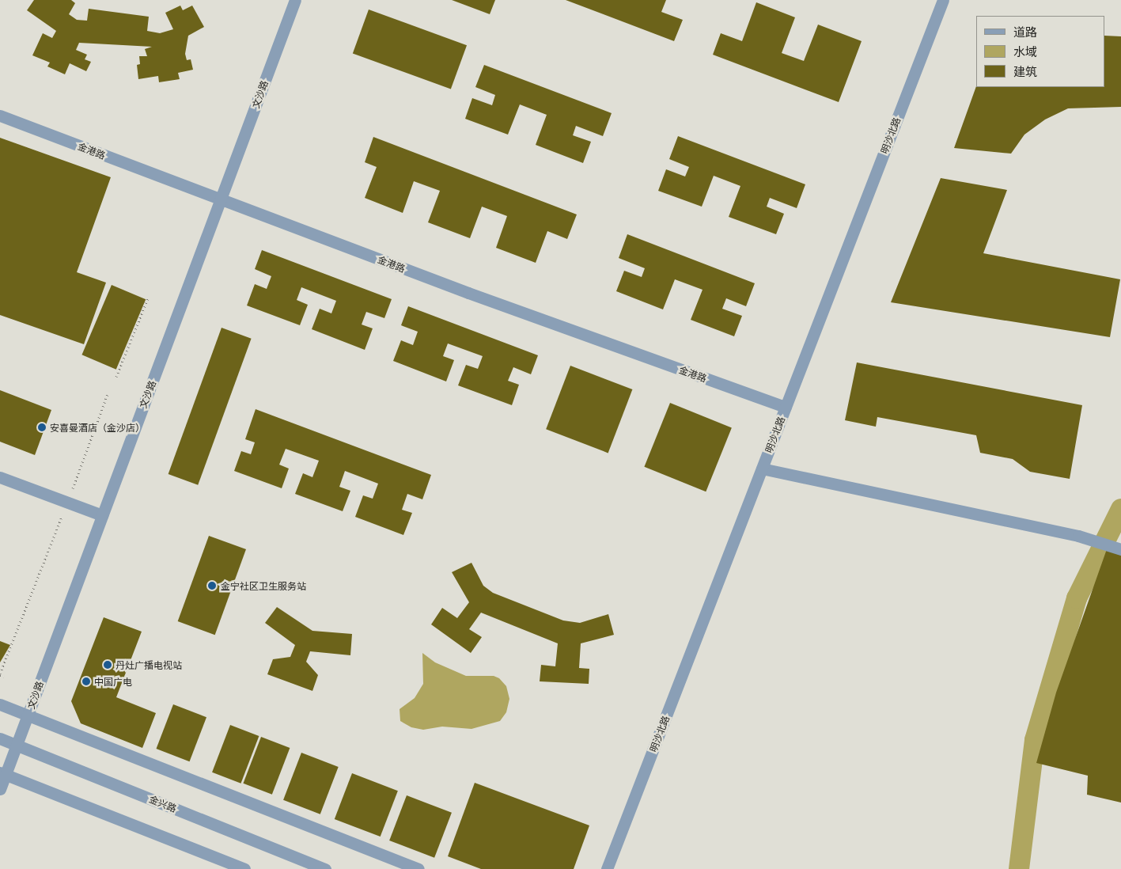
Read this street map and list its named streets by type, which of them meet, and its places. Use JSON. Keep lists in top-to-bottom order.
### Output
{
  "streets": {
    "street": [
      "文沙路",
      "明沙北路",
      "金港路",
      "金兴路"
    ]
  },
  "crossings": [
    ["文沙路", "金港路"],
    ["文沙路", "金兴路"],
    ["明沙北路", "金港路"]
  ],
  "places": [
    "安喜曼酒店（金沙店）",
    "金宁社区卫生服务站",
    "丹灶广播电视站",
    "中国广电"
  ],
  "legend": ["道路", "水域", "建筑"]
}
